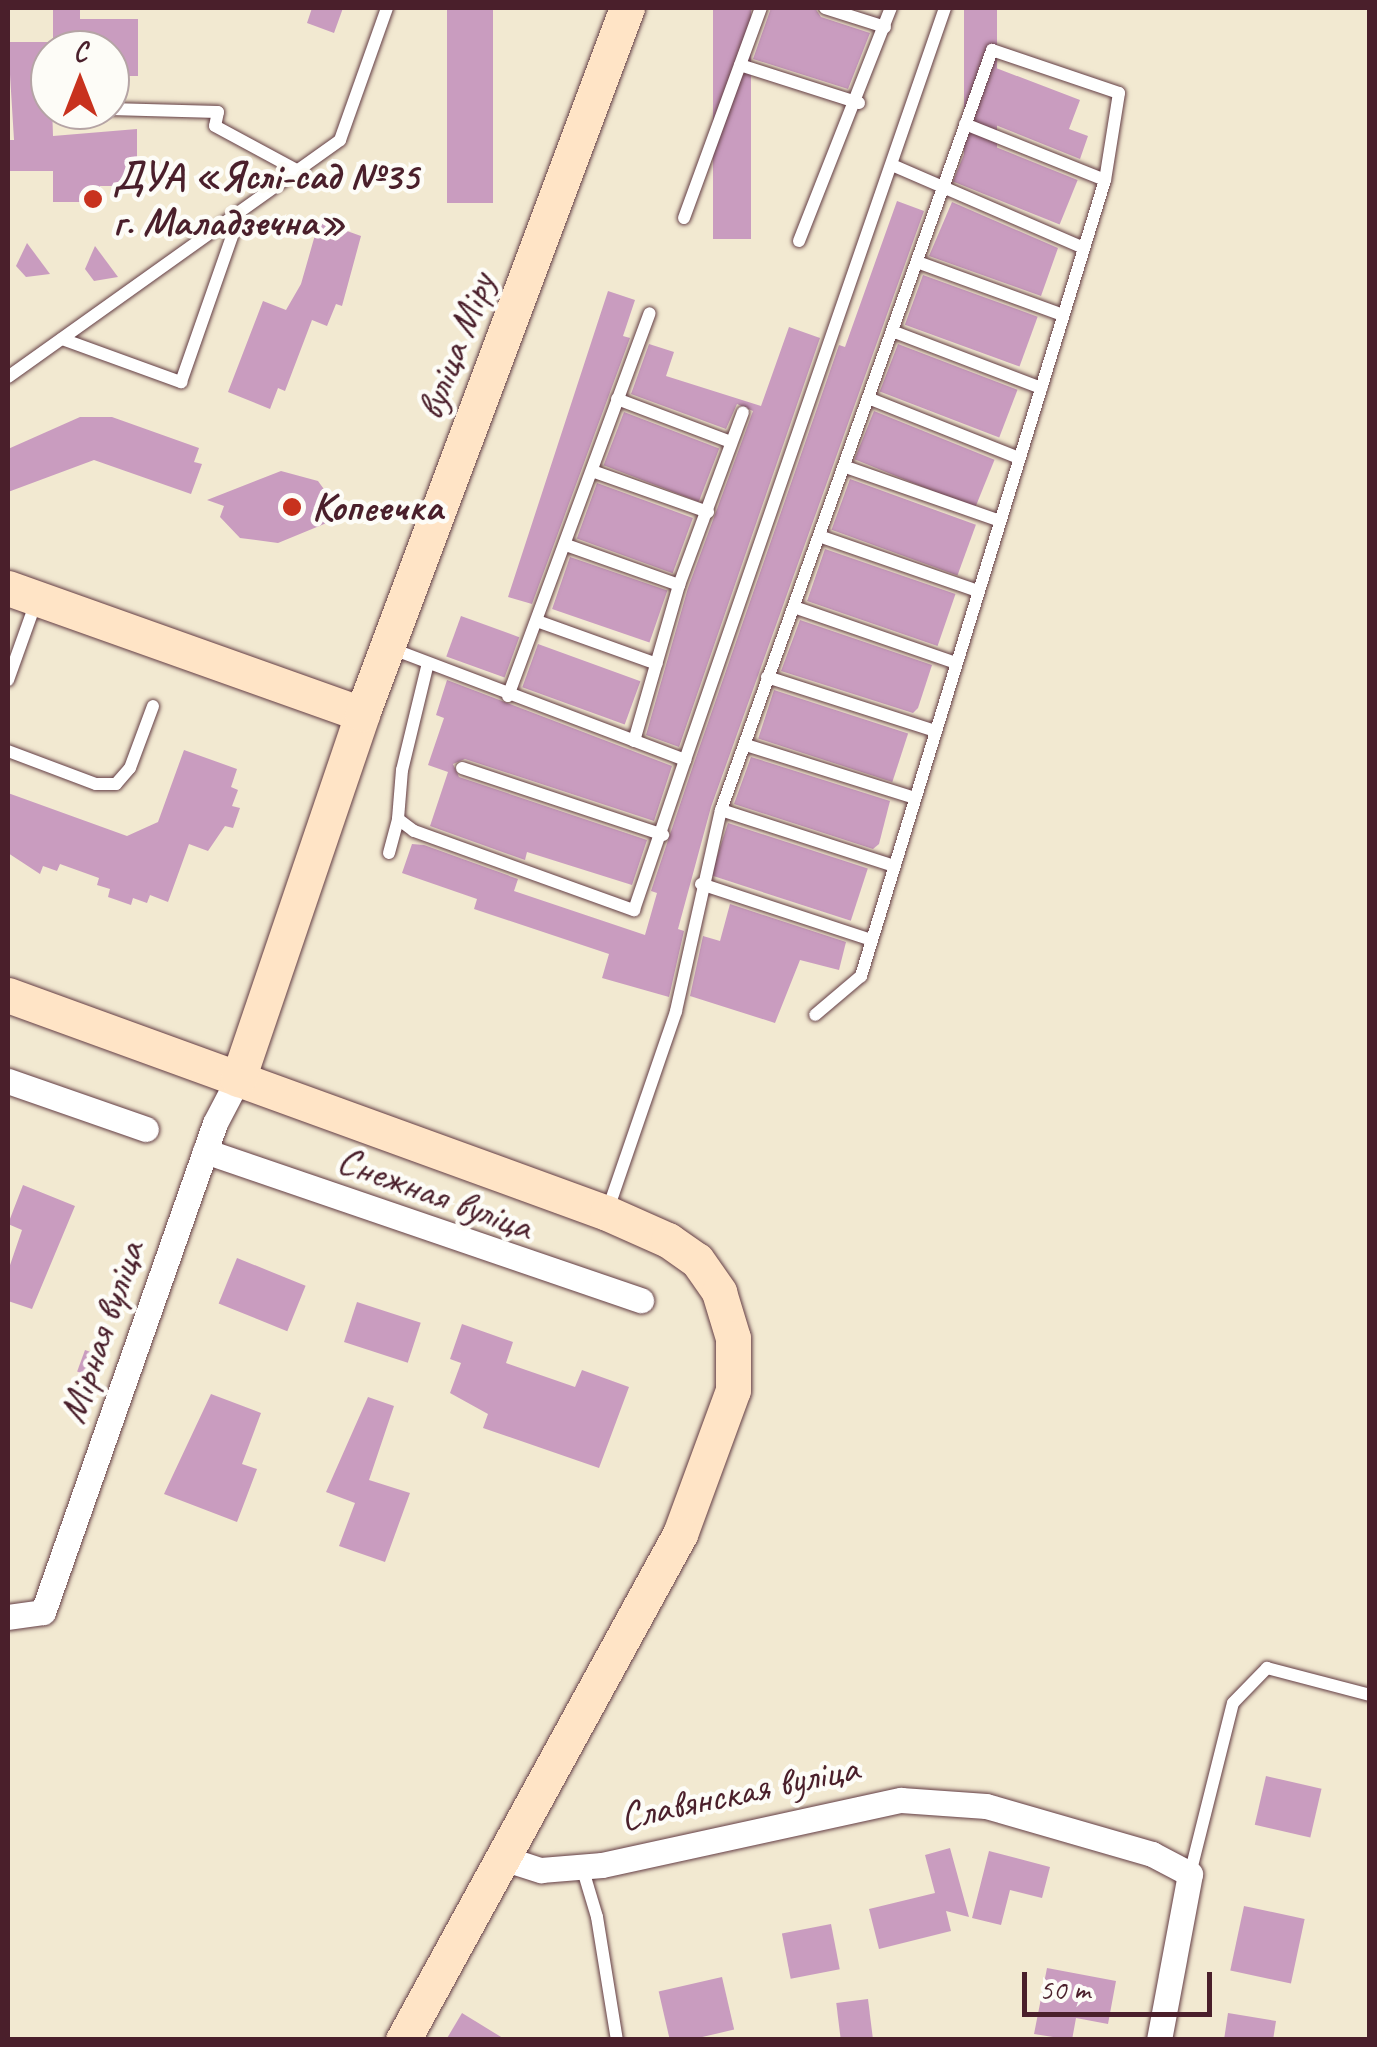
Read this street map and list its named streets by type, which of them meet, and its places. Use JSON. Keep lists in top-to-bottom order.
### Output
{
  "streets": {
    "street": [
      "вуліца Міру",
      "Снежная вуліца",
      "Мірная вуліца",
      "Славянская вуліца"
    ]
  },
  "crossings": [
    ["вуліца Міру", "Мірная вуліца"],
    ["Снежная вуліца", "Мірная вуліца"]
  ],
  "places": ["ДУА «Яслі-сад №35 г. Маладзечна»", "Копеечка"],
  "scale_bar": "50 m",
  "north": "top"
}
